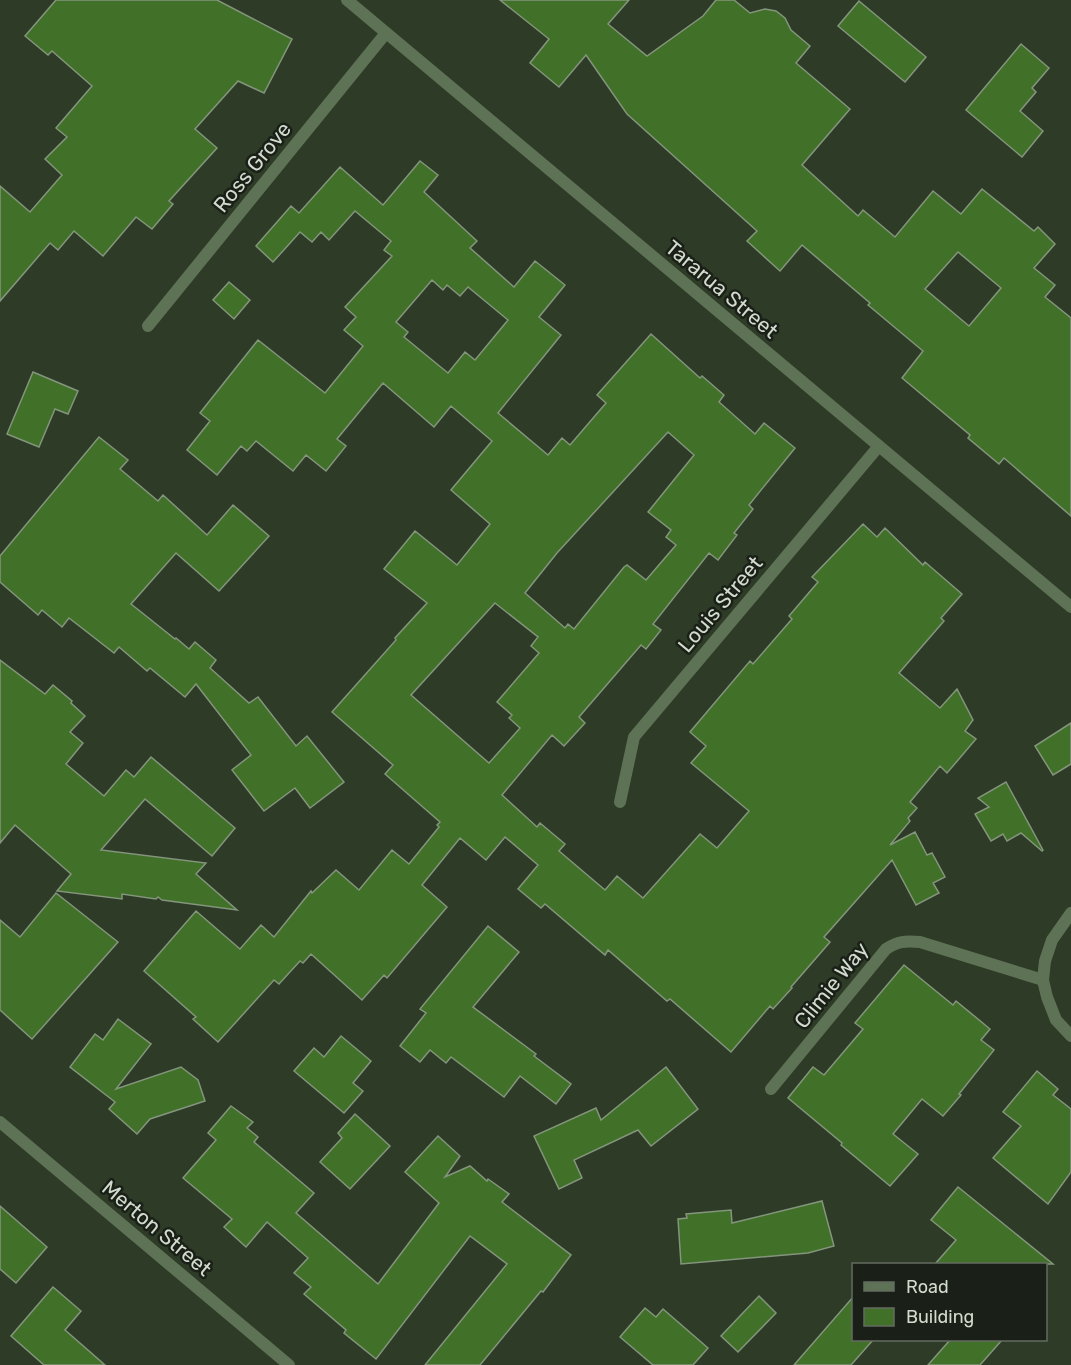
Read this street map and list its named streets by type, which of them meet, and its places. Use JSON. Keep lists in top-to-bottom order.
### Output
{
  "streets": {
    "street": [
      "Ross Grove",
      "Tararua Street",
      "Louis Street",
      "Climie Way",
      "Merton Street"
    ]
  },
  "crossings": [
    ["Ross Grove", "Tararua Street"],
    ["Tararua Street", "Louis Street"]
  ],
  "legend": ["Road", "Building"]
}
